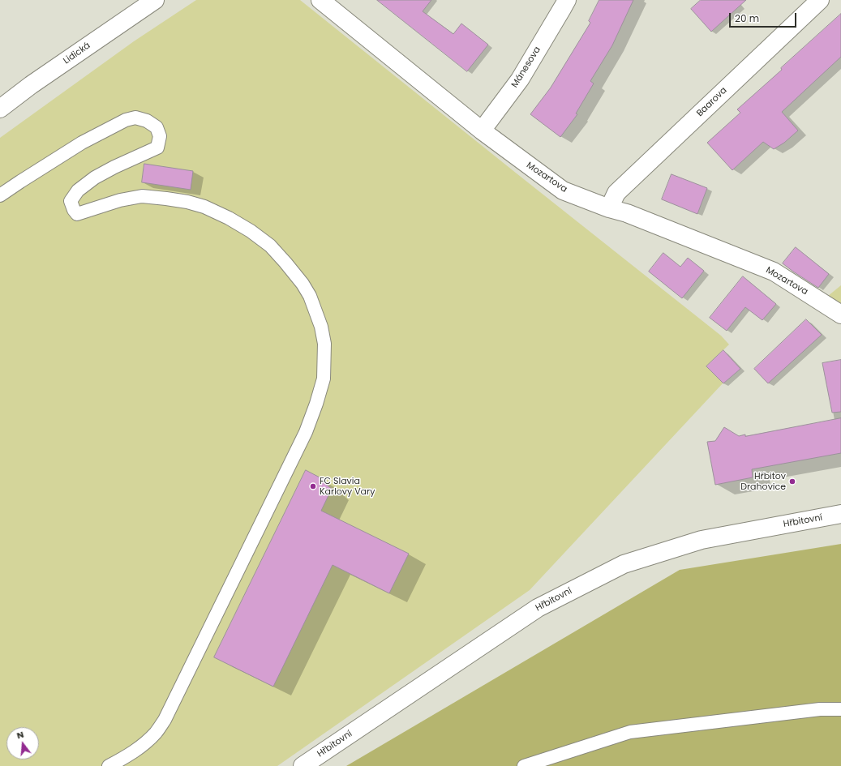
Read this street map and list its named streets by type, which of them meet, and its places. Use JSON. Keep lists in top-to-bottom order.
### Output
{
  "streets": {
    "street": [
      "Lidická",
      "Mánesova",
      "Baarova",
      "Mozartova",
      "Hřbitovní"
    ]
  },
  "crossings": [
    ["Mánesova", "Mozartova"],
    ["Baarova", "Mozartova"]
  ],
  "places": ["Hřbitov Drahovice", "FC Slavia Karlovy Vary"],
  "scale_bar": "20 m",
  "north": "top"
}
